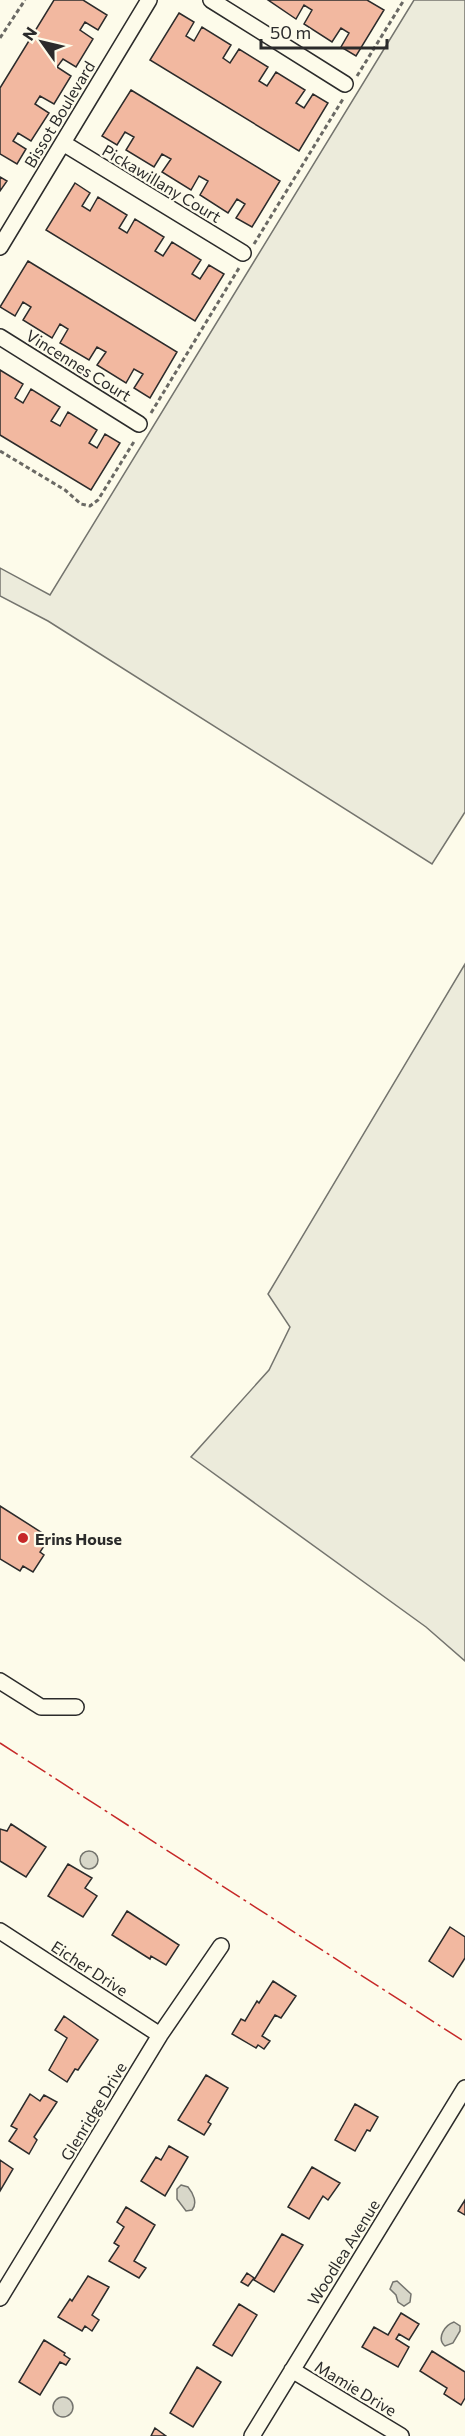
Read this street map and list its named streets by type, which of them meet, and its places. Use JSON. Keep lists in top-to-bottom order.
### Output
{
  "streets": {
    "street": [
      "Bissot Boulevard",
      "Pickawillany Court",
      "Vincennes Court",
      "Eicher Drive",
      "Glenridge Drive",
      "Woodlea Avenue",
      "Mamie Drive"
    ]
  },
  "crossings": [
    ["Bissot Boulevard", "Pickawillany Court"],
    ["Eicher Drive", "Glenridge Drive"],
    ["Woodlea Avenue", "Mamie Drive"]
  ],
  "places": ["Erins House"],
  "scale_bar": "50 m",
  "north": "top left"
}
